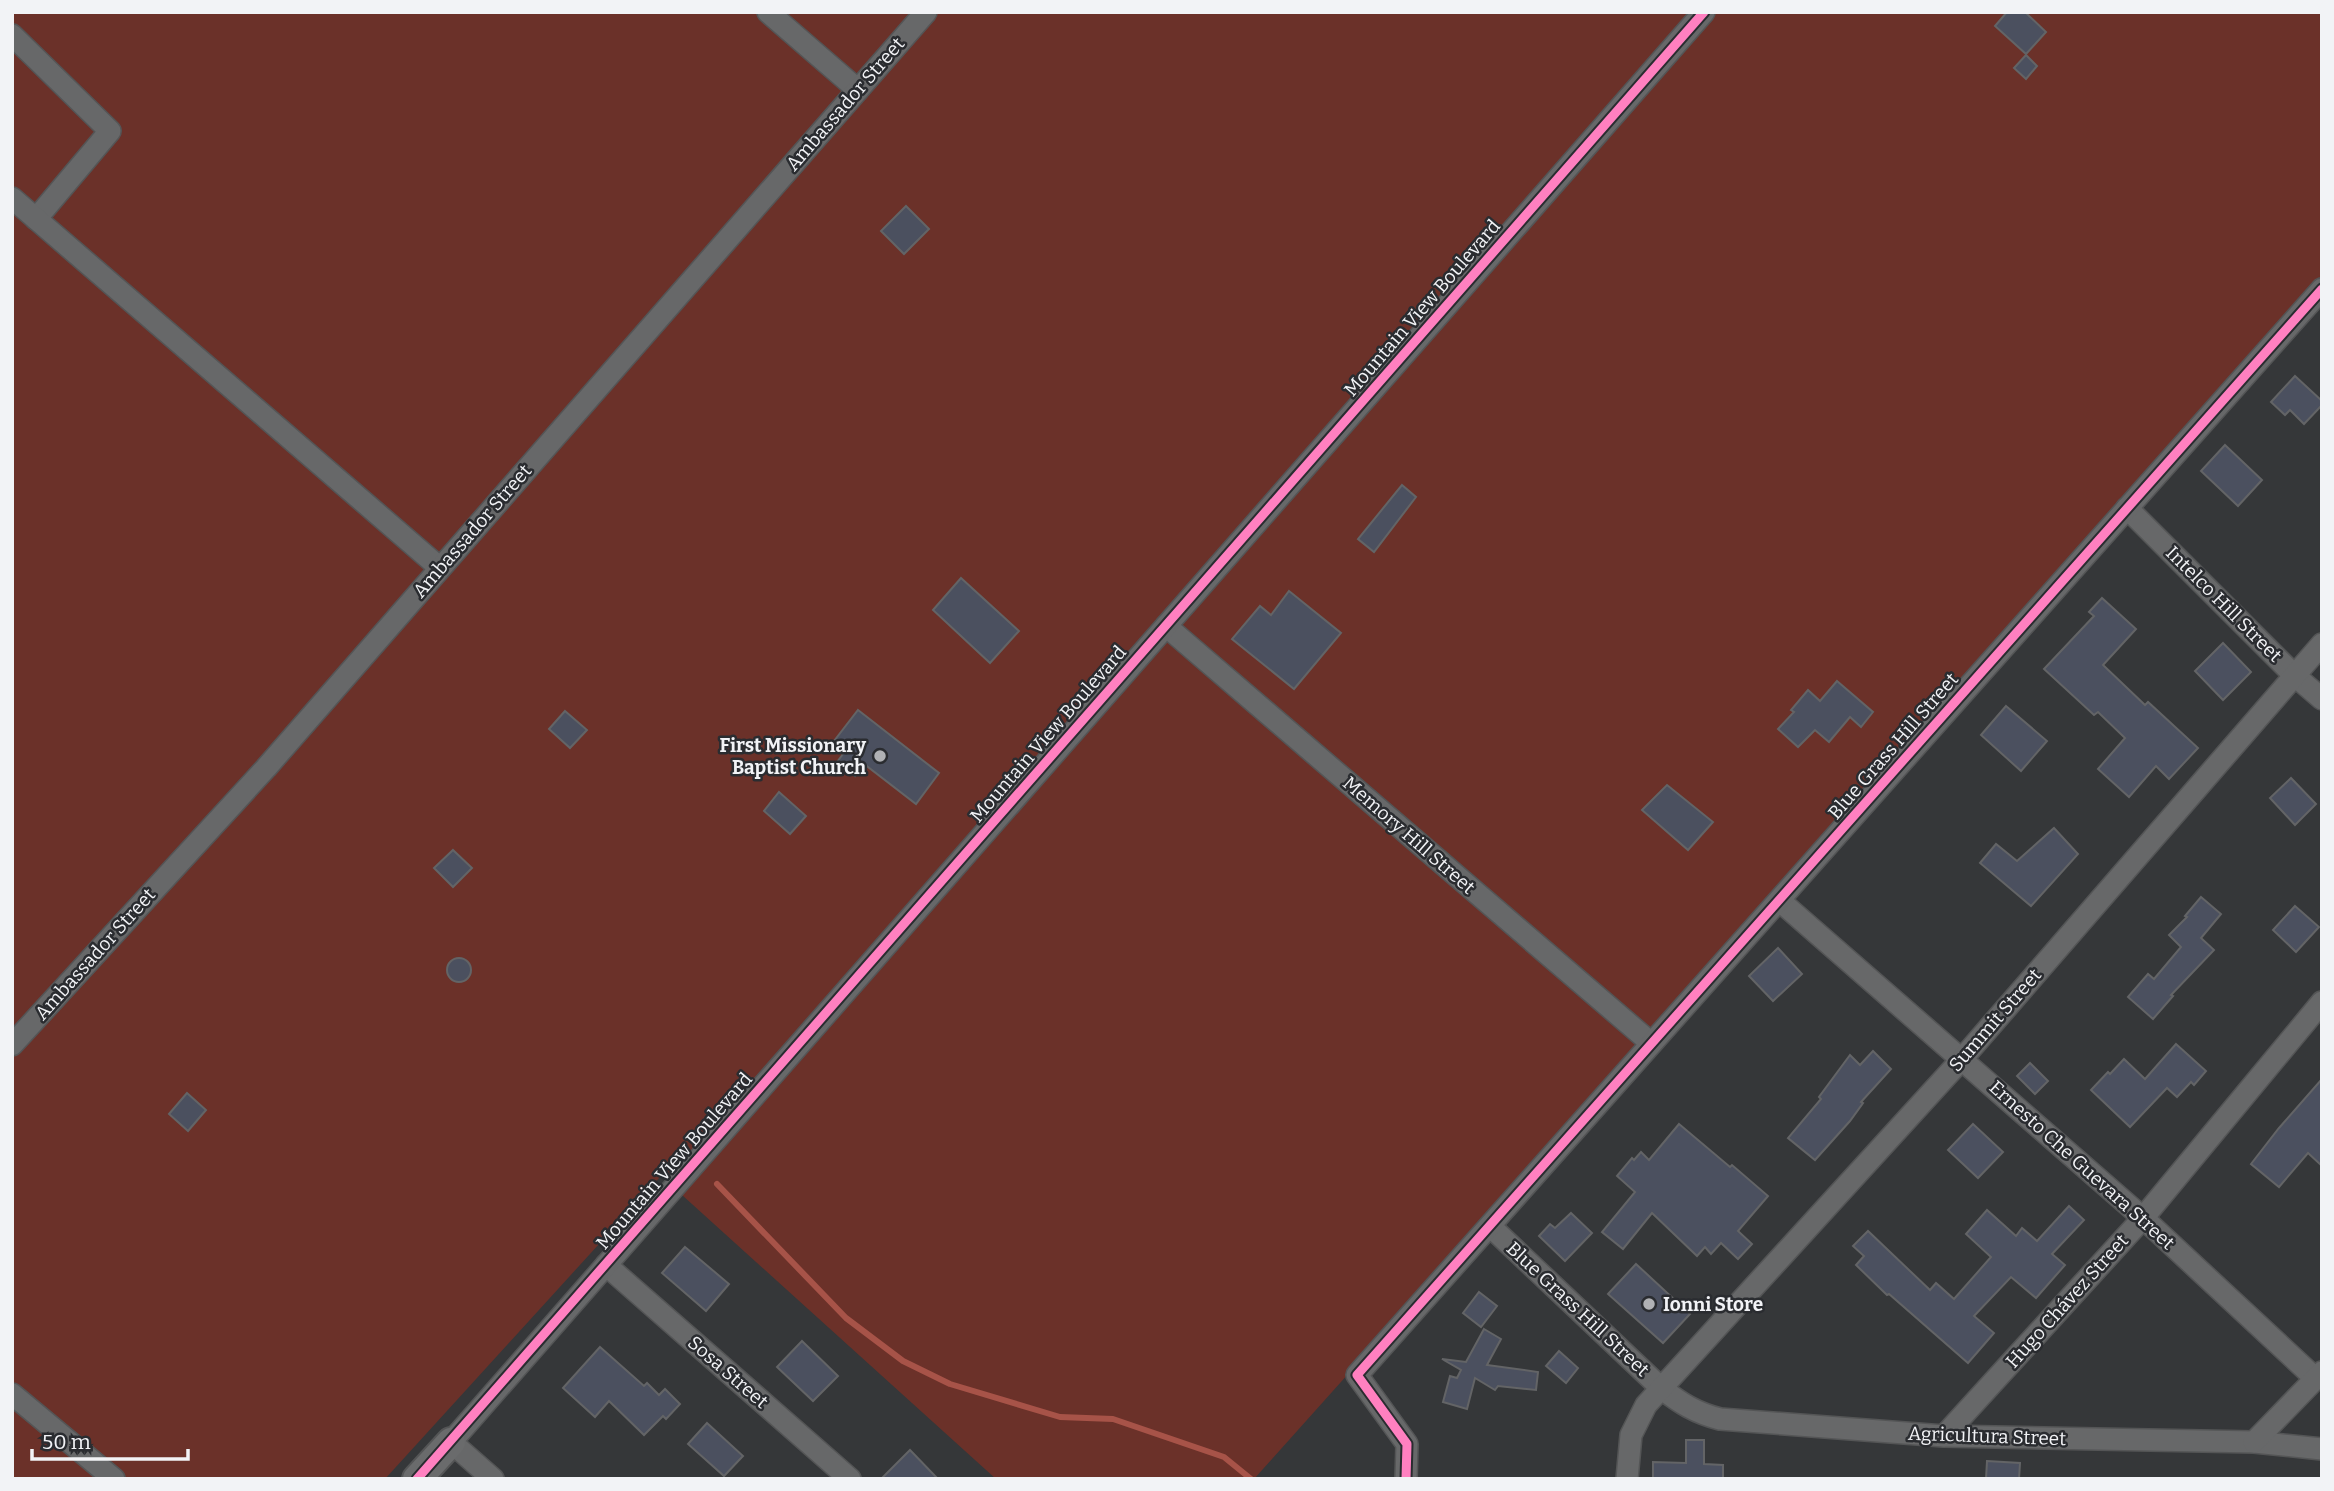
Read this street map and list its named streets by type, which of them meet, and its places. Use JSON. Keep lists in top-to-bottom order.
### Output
{
  "streets": {
    "street": [
      "Ambassador Street",
      "Mountain View Boulevard",
      "Intelco Hill Street",
      "Blue Grass Hill Street",
      "Memory Hill Street",
      "Summit Street",
      "Ernesto Che Guevara Street",
      "Hugo Chávez Street",
      "Sosa Street",
      "Agricultura Street"
    ]
  },
  "crossings": [
    ["Mountain View Boulevard", "Memory Hill Street"],
    ["Mountain View Boulevard", "Sosa Street"],
    ["Intelco Hill Street", "Blue Grass Hill Street"],
    ["Intelco Hill Street", "Summit Street"],
    ["Blue Grass Hill Street", "Memory Hill Street"],
    ["Blue Grass Hill Street", "Summit Street"],
    ["Blue Grass Hill Street", "Ernesto Che Guevara Street"],
    ["Blue Grass Hill Street", "Agricultura Street"],
    ["Summit Street", "Ernesto Che Guevara Street"],
    ["Summit Street", "Agricultura Street"],
    ["Ernesto Che Guevara Street", "Hugo Chávez Street"],
    ["Hugo Chávez Street", "Agricultura Street"]
  ],
  "places": ["First Missionary Baptist Church", "Ionni Store"],
  "scale_bar": "50 m"
}
